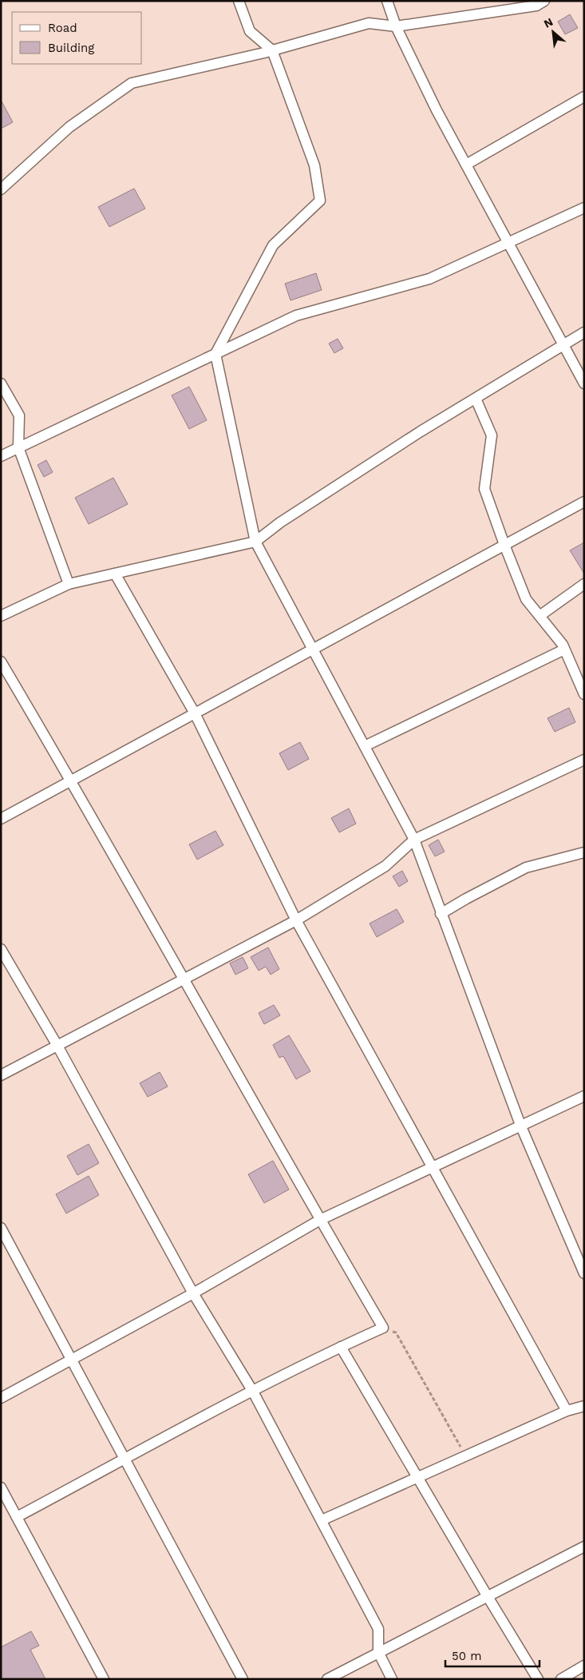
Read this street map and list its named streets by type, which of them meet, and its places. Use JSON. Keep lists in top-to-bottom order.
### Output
{
  "legend": ["Road", "Building"],
  "scale_bar": "50 m",
  "north": "top left"
}
